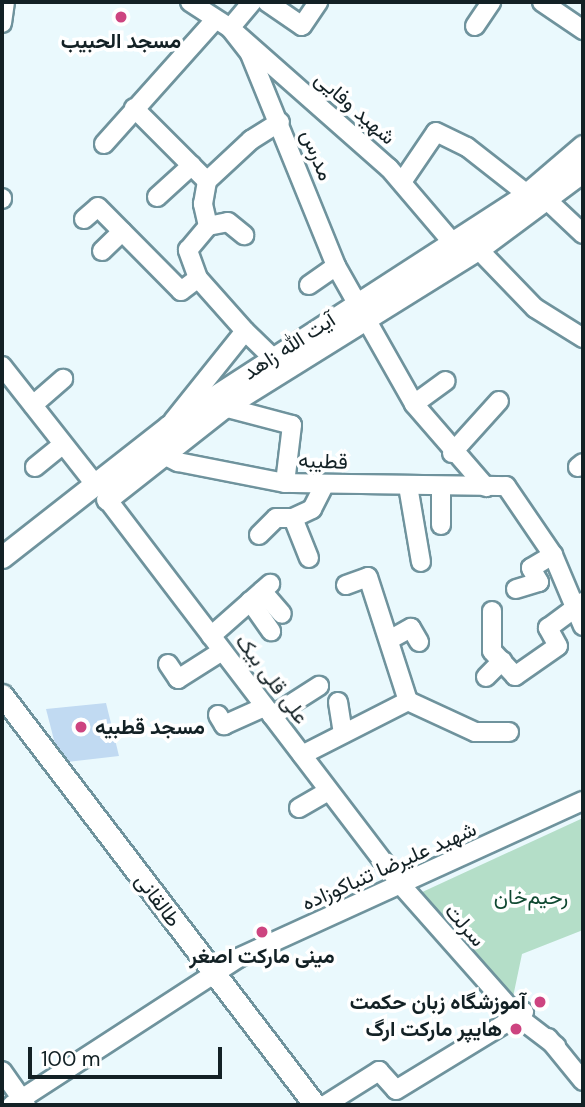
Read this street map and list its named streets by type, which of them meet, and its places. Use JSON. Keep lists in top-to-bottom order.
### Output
{
  "streets": {
    "main road": ["آیت الله زاهد", "طالقانی"],
    "street": [
      "شهید وفایی",
      "مدرس",
      "قطیبه",
      "علی قلی بیک",
      "شهید علیرضا تنباکوزاده",
      "سرلت"
    ]
  },
  "crossings": [
    ["شهید وفایی", "مدرس"],
    ["شهید وفایی", "آیت الله زاهد"],
    ["مدرس", "آیت الله زاهد"],
    ["مدرس", "قطیبه"],
    ["آیت الله زاهد", "قطیبه"],
    ["آیت الله زاهد", "علی قلی بیک"],
    ["علی قلی بیک", "شهید علیرضا تنباکوزاده"],
    ["علی قلی بیک", "سرلت"],
    ["شهید علیرضا تنباکوزاده", "طالقانی"],
    ["شهید علیرضا تنباکوزاده", "سرلت"]
  ],
  "parks": ["رحیم‌خان"],
  "places": [
    "مسجد الحبیب",
    "مسجد قطبیه",
    "مینی مارکت اصغر",
    "آموزشگاه زبان حکمت",
    "هایپر مارکت ارگ"
  ],
  "scale_bar": "100 m"
}
